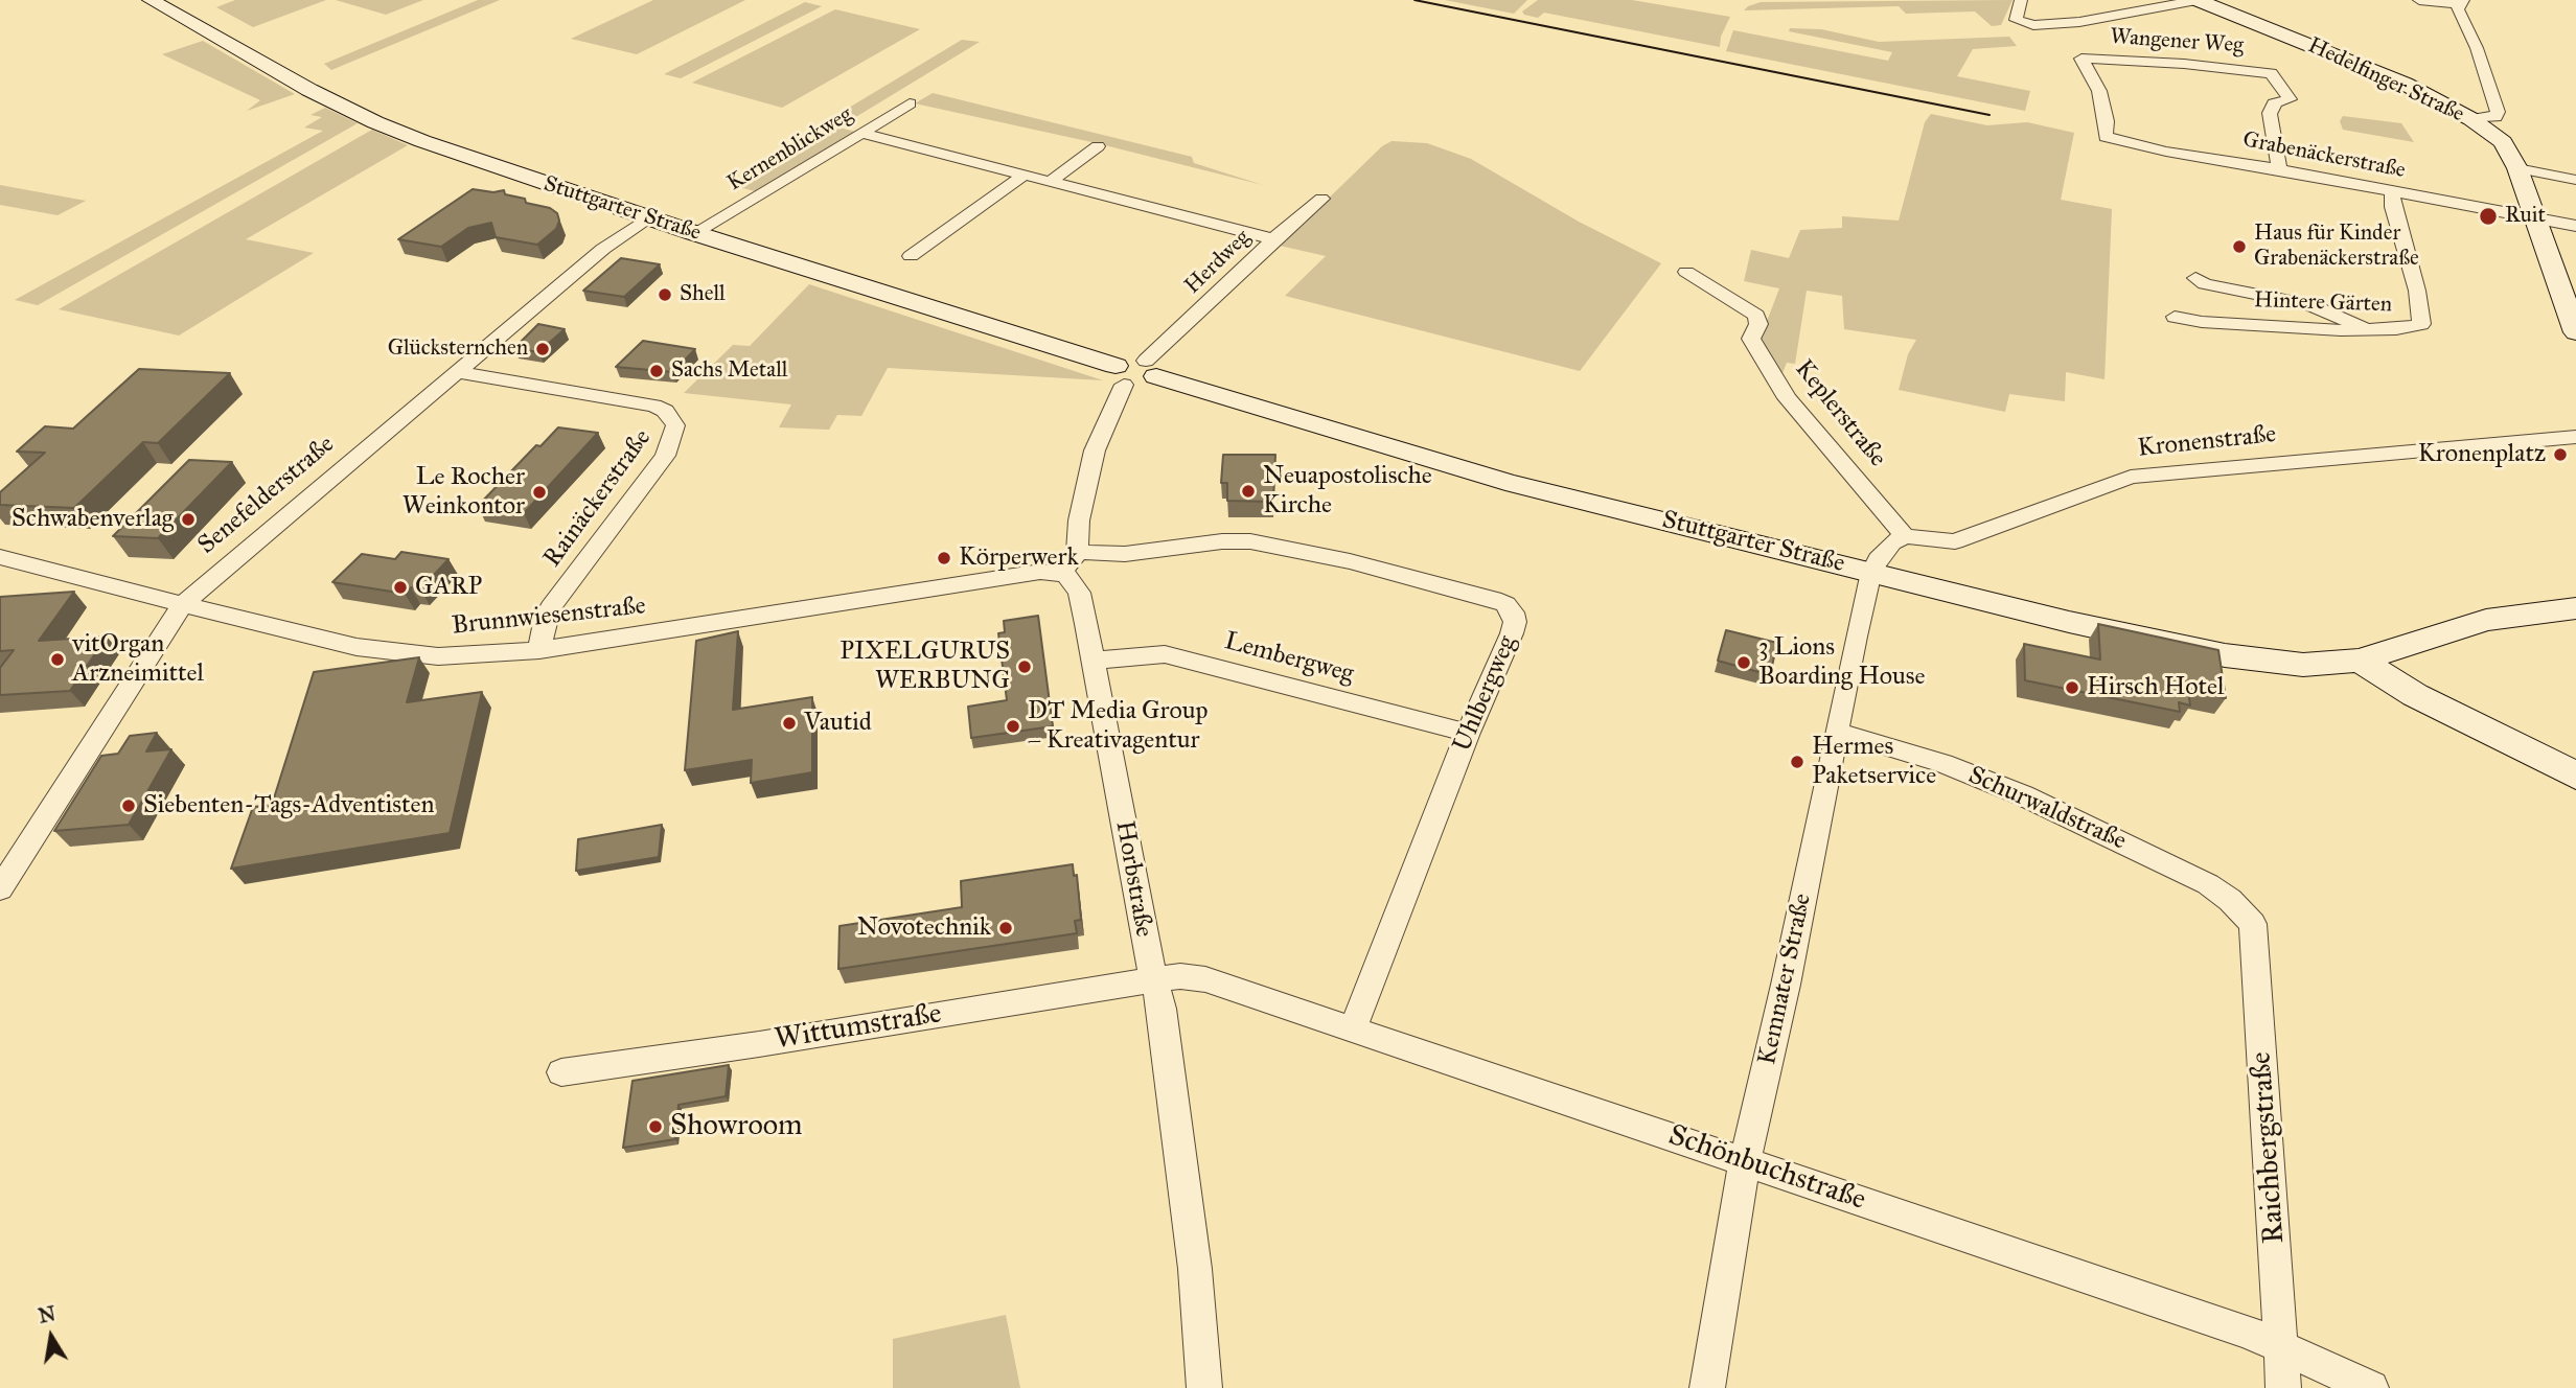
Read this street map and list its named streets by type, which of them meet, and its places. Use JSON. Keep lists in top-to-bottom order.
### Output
{
  "streets": {
    "main road": ["Hedelfinger Straße", "Stuttgarter Straße"],
    "street": [
      "Wangener Weg",
      "Kernenblickweg",
      "Grabenäckerstraße",
      "Herdweg",
      "Hintere Gärten",
      "Keplerstraße",
      "Kronenstraße",
      "Senefelderstraße",
      "Rainäckerstraße",
      "Brunnwiesenstraße",
      "Lembergweg",
      "Uhlbergweg",
      "Schurwaldstraße",
      "Horbstraße",
      "Kemnater Straße",
      "Wittumstraße",
      "Raichbergstraße",
      "Schönbuchstraße"
    ]
  },
  "crossings": [
    ["Wangener Weg", "Grabenäckerstraße"],
    ["Hedelfinger Straße", "Grabenäckerstraße"],
    ["Kernenblickweg", "Stuttgarter Straße"],
    ["Grabenäckerstraße", "Hintere Gärten"],
    ["Stuttgarter Straße", "Herdweg"],
    ["Stuttgarter Straße", "Senefelderstraße"],
    ["Stuttgarter Straße", "Kemnater Straße"],
    ["Keplerstraße", "Kronenstraße"],
    ["Senefelderstraße", "Rainäckerstraße"],
    ["Senefelderstraße", "Brunnwiesenstraße"],
    ["Rainäckerstraße", "Brunnwiesenstraße"],
    ["Brunnwiesenstraße", "Uhlbergweg"],
    ["Brunnwiesenstraße", "Horbstraße"],
    ["Lembergweg", "Uhlbergweg"],
    ["Lembergweg", "Horbstraße"],
    ["Uhlbergweg", "Horbstraße"],
    ["Uhlbergweg", "Schönbuchstraße"],
    ["Schurwaldstraße", "Kemnater Straße"],
    ["Schurwaldstraße", "Raichbergstraße"],
    ["Horbstraße", "Wittumstraße"],
    ["Horbstraße", "Schönbuchstraße"],
    ["Kemnater Straße", "Schönbuchstraße"],
    ["Wittumstraße", "Schönbuchstraße"],
    ["Raichbergstraße", "Schönbuchstraße"]
  ],
  "places": [
    "Ruit",
    "Haus für Kinder Grabenäckerstraße",
    "Shell",
    "Glücksternchen",
    "Sachs Metall",
    "Kronenplatz",
    "Neuapostolische Kirche",
    "Le Rocher Weinkontor",
    "Schwabenverlag",
    "Körperwerk",
    "GARP",
    "vitOrgan Arzneimittel",
    "3 Lions Boarding House",
    "PIXELGURUS WERBUNG",
    "Hirsch Hotel",
    "Vautid",
    "DT Media Group – Kreativagentur",
    "Hermes Paketservice",
    "Siebenten-Tags-Adventisten",
    "Novotechnik",
    "Showroom"
  ],
  "north": "top"
}
